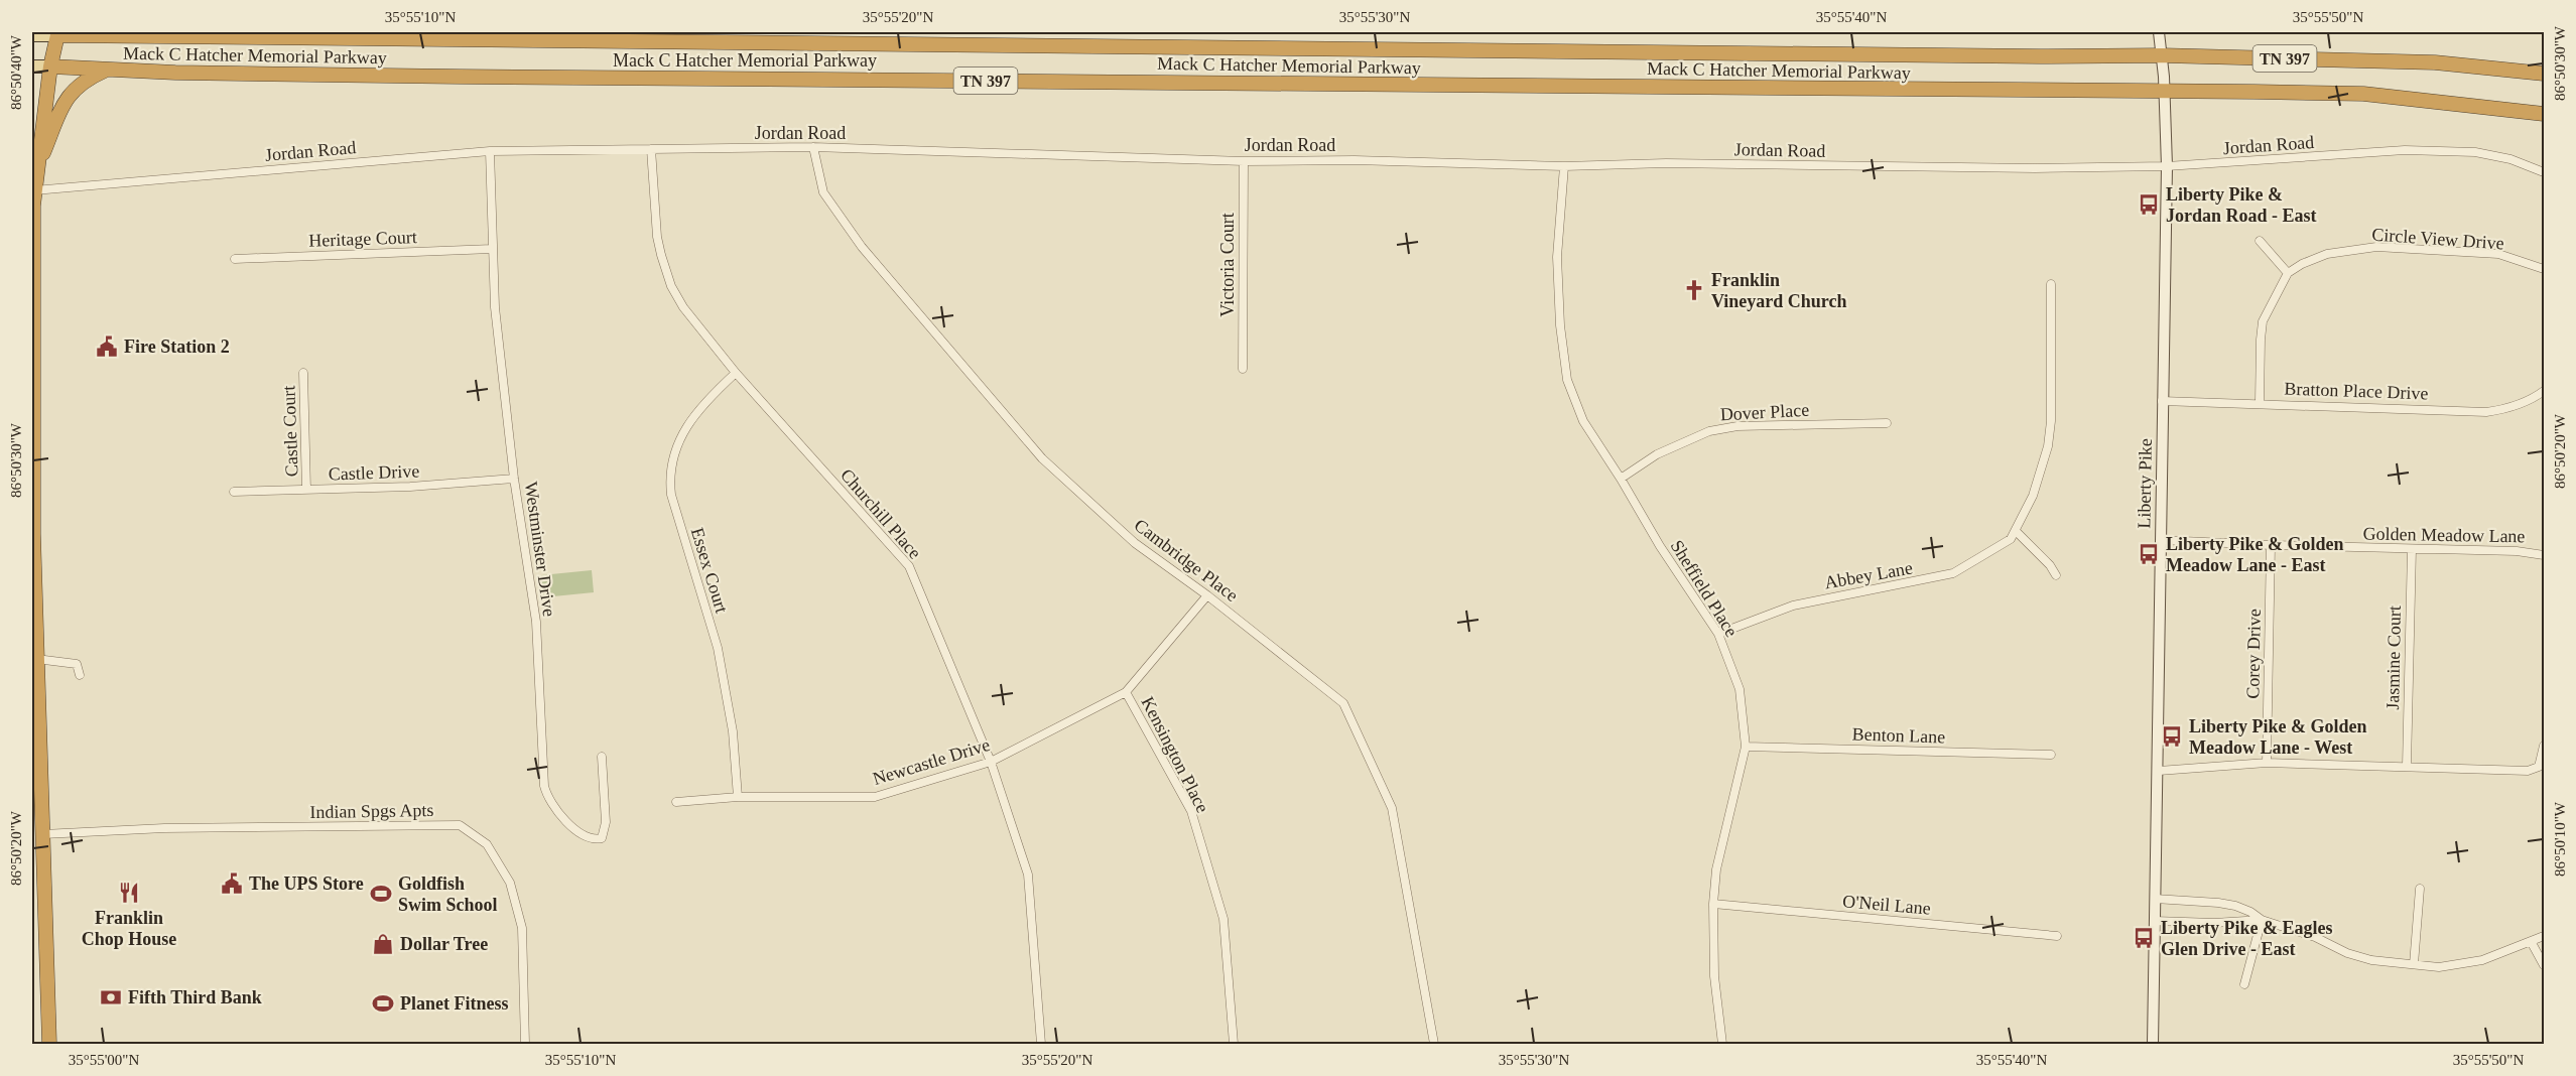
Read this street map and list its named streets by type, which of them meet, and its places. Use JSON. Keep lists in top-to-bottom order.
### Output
{
  "streets": {
    "highway": ["Mack C Hatcher Memorial Parkway", "TN 397"],
    "street": [
      "Jordan Road",
      "Heritage Court",
      "Circle View Drive",
      "Victoria Court",
      "Bratton Place Drive",
      "Dover Place",
      "Castle Court",
      "Castle Drive",
      "Liberty Pike",
      "Churchill Place",
      "Golden Meadow Lane",
      "Westminster Drive",
      "Cambridge Place",
      "Essex Court",
      "Abbey Lane",
      "Sheffield Place",
      "Corey Drive",
      "Jasmine Court",
      "Benton Lane",
      "Kensington Place",
      "Newcastle Drive",
      "Indian Spgs Apts",
      "O'Neil Lane"
    ]
  },
  "crossings": [
    ["Mack C Hatcher Memorial Parkway", "Liberty Pike"],
    ["Jordan Road", "Victoria Court"],
    ["Jordan Road", "Liberty Pike"],
    ["Jordan Road", "Churchill Place"],
    ["Jordan Road", "Westminster Drive"],
    ["Jordan Road", "Cambridge Place"],
    ["Jordan Road", "Sheffield Place"],
    ["Heritage Court", "Westminster Drive"],
    ["Bratton Place Drive", "Liberty Pike"],
    ["Dover Place", "Sheffield Place"],
    ["Castle Court", "Castle Drive"],
    ["Castle Drive", "Westminster Drive"],
    ["Liberty Pike", "Golden Meadow Lane"],
    ["Churchill Place", "Essex Court"],
    ["Churchill Place", "Newcastle Drive"],
    ["Golden Meadow Lane", "Corey Drive"],
    ["Golden Meadow Lane", "Jasmine Court"],
    ["Cambridge Place", "Newcastle Drive"],
    ["Essex Court", "Newcastle Drive"],
    ["Abbey Lane", "Sheffield Place"],
    ["Sheffield Place", "Benton Lane"],
    ["Sheffield Place", "O'Neil Lane"],
    ["Kensington Place", "Newcastle Drive"]
  ],
  "places": {
    "bus stop": [
      "Liberty Pike & Jordan Road - East",
      "Liberty Pike & Golden Meadow Lane - East",
      "Liberty Pike & Golden Meadow Lane - West",
      "Liberty Pike & Eagles Glen Drive - East"
    ],
    "church": ["Franklin Vineyard Church"],
    "public building": ["Fire Station 2", "The UPS Store"],
    "restaurant": ["Franklin Chop House"],
    "sports": ["Goldfish Swim School", "Planet Fitness"],
    "shop": ["Dollar Tree"],
    "bank": ["Fifth Third Bank"]
  },
  "coordinates": [
    "35°55'10\"N",
    "35°55'20\"N",
    "35°55'30\"N",
    "35°55'40\"N",
    "35°55'50\"N",
    "86°50'30\"W",
    "86°50'40\"W",
    "86°50'20\"W",
    "86°50'10\"W",
    "35°55'00\"N"
  ]
}
